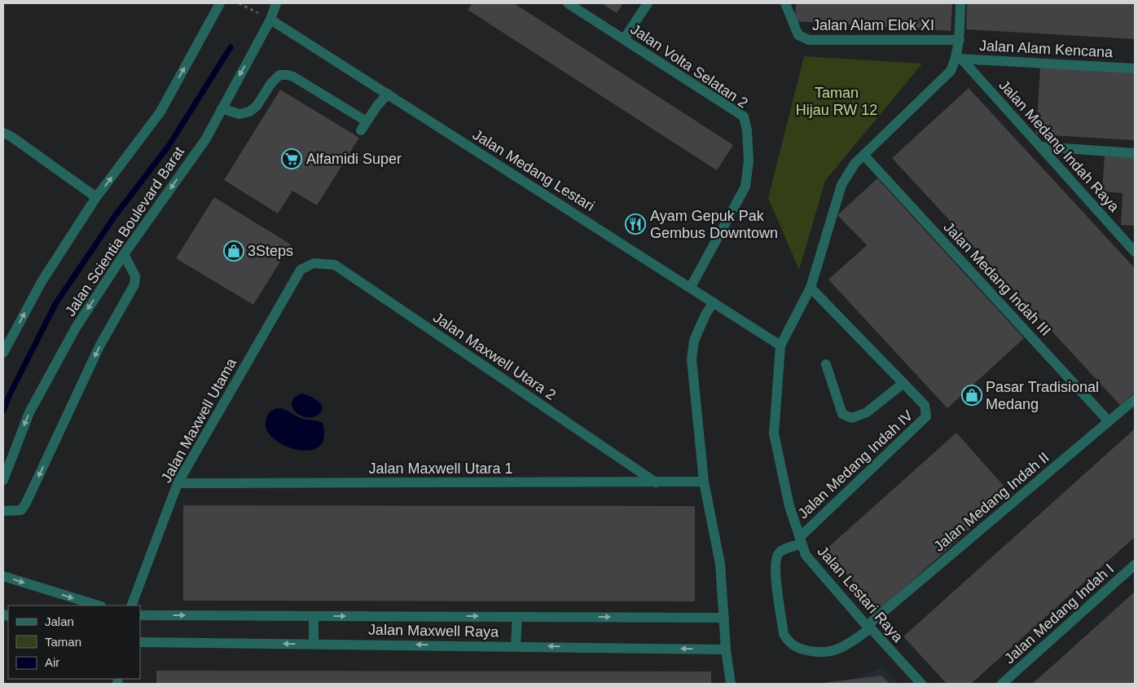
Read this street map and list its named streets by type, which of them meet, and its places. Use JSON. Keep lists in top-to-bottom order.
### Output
{
  "streets": {
    "street": [
      "Jalan Alam Elok XI",
      "Jalan Alam Kencana",
      "Jalan Volta Selatan 2",
      "Jalan Medang Indah Raya",
      "Jalan Medang Lestari",
      "Jalan Scientia Boulevard Barat",
      "Jalan Medang Indah III",
      "Jalan Maxwell Utara 2",
      "Jalan Maxwell Utama",
      "Jalan Medang Indah IV",
      "Jalan Maxwell Utara 1",
      "Jalan Medang Indah II",
      "Jalan Lestari Raya",
      "Jalan Medang Indah I",
      "Jalan Maxwell Raya"
    ]
  },
  "crossings": [
    ["Jalan Alam Kencana", "Jalan Medang Indah Raya"],
    ["Jalan Volta Selatan 2", "Jalan Medang Lestari"],
    ["Jalan Medang Lestari", "Jalan Scientia Boulevard Barat"],
    ["Jalan Medang Lestari", "Jalan Lestari Raya"],
    ["Jalan Medang Indah III", "Jalan Medang Indah II"],
    ["Jalan Maxwell Utara 2", "Jalan Maxwell Utama"],
    ["Jalan Maxwell Utara 2", "Jalan Maxwell Utara 1"],
    ["Jalan Maxwell Utama", "Jalan Maxwell Utara 1"],
    ["Jalan Medang Indah IV", "Jalan Medang Indah II"],
    ["Jalan Medang Indah IV", "Jalan Lestari Raya"],
    ["Jalan Medang Indah II", "Jalan Lestari Raya"]
  ],
  "parks": ["Taman Hijau RW 12"],
  "places": {
    "supermarket": ["Alfamidi Super"],
    "restaurant": ["Ayam Gepuk Pak Gembus Downtown"],
    "shop": ["3Steps", "Pasar Tradisional Medang"]
  },
  "legend": ["Jalan", "Taman", "Air"]
}
